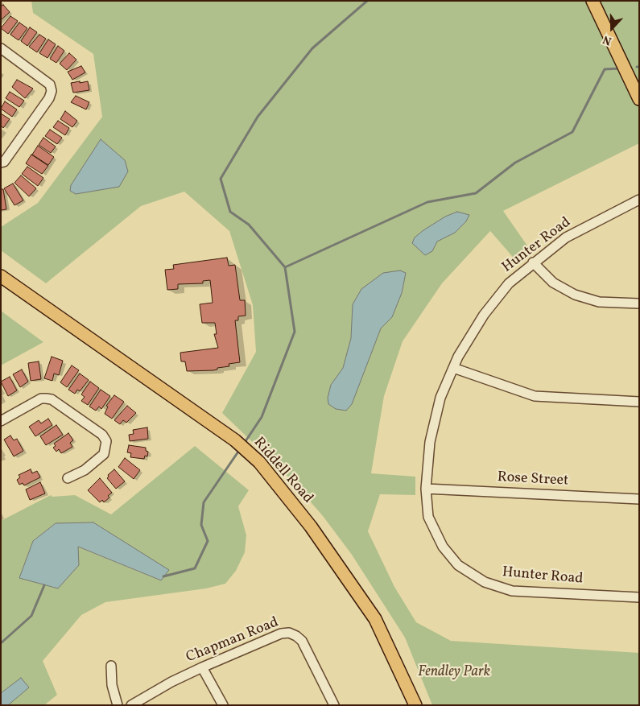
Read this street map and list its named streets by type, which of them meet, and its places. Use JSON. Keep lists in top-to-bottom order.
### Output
{
  "streets": {
    "main road": ["Riddell Road"],
    "street": ["Hunter Road", "Rose Street", "Chapman Road"]
  },
  "crossings": [
    ["Hunter Road", "Rose Street"]
  ],
  "parks": ["Fendley Park"],
  "north": "bottom"
}
